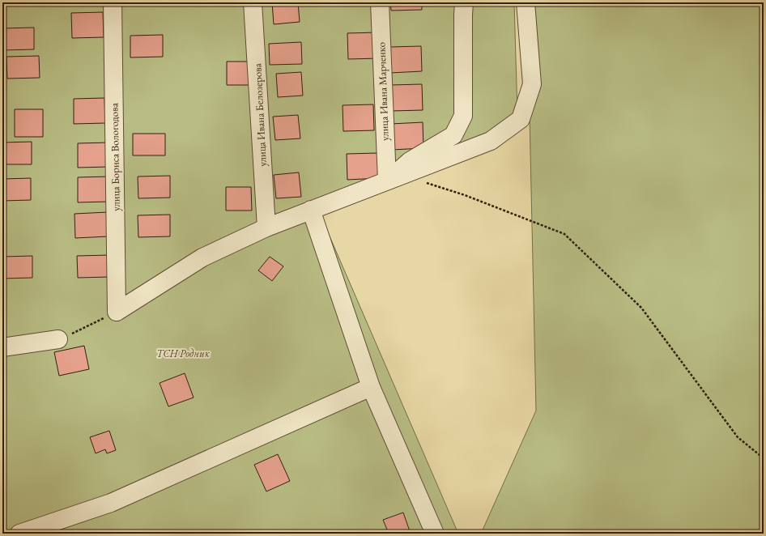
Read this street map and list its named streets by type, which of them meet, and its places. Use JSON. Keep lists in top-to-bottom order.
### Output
{
  "streets": {
    "street": ["улица Ивана Марченко", "улица Ивана Белозерова", "улица Бориса Вологодова"]
  },
  "parks": ["ТСН Родник"]
}
